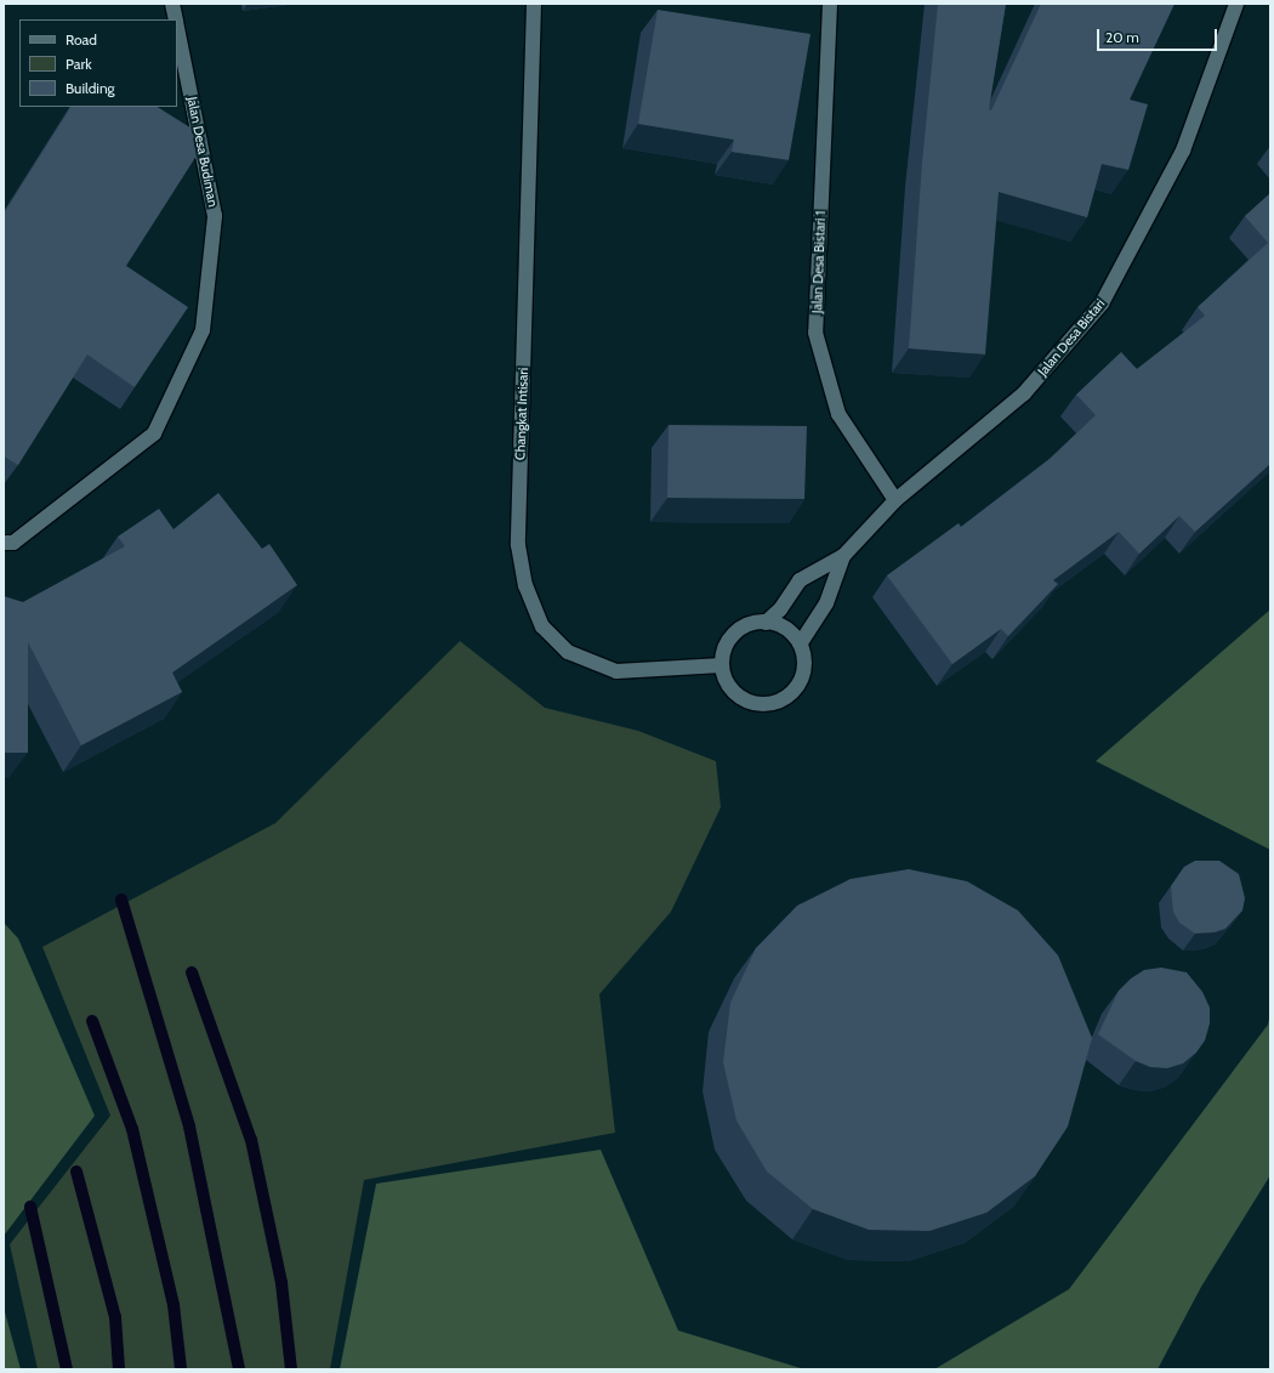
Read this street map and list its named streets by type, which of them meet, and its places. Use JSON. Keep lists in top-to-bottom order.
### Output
{
  "streets": {
    "street": [
      "Jalan Desa Budiman",
      "Jalan Desa Bistari 1",
      "Jalan Desa Bistari",
      "Changkat Intisari"
    ]
  },
  "crossings": [
    ["Jalan Desa Bistari 1", "Jalan Desa Bistari"],
    ["Jalan Desa Bistari", "Changkat Intisari"]
  ],
  "legend": ["Road", "Park", "Building"],
  "scale_bar": "20 m"
}
